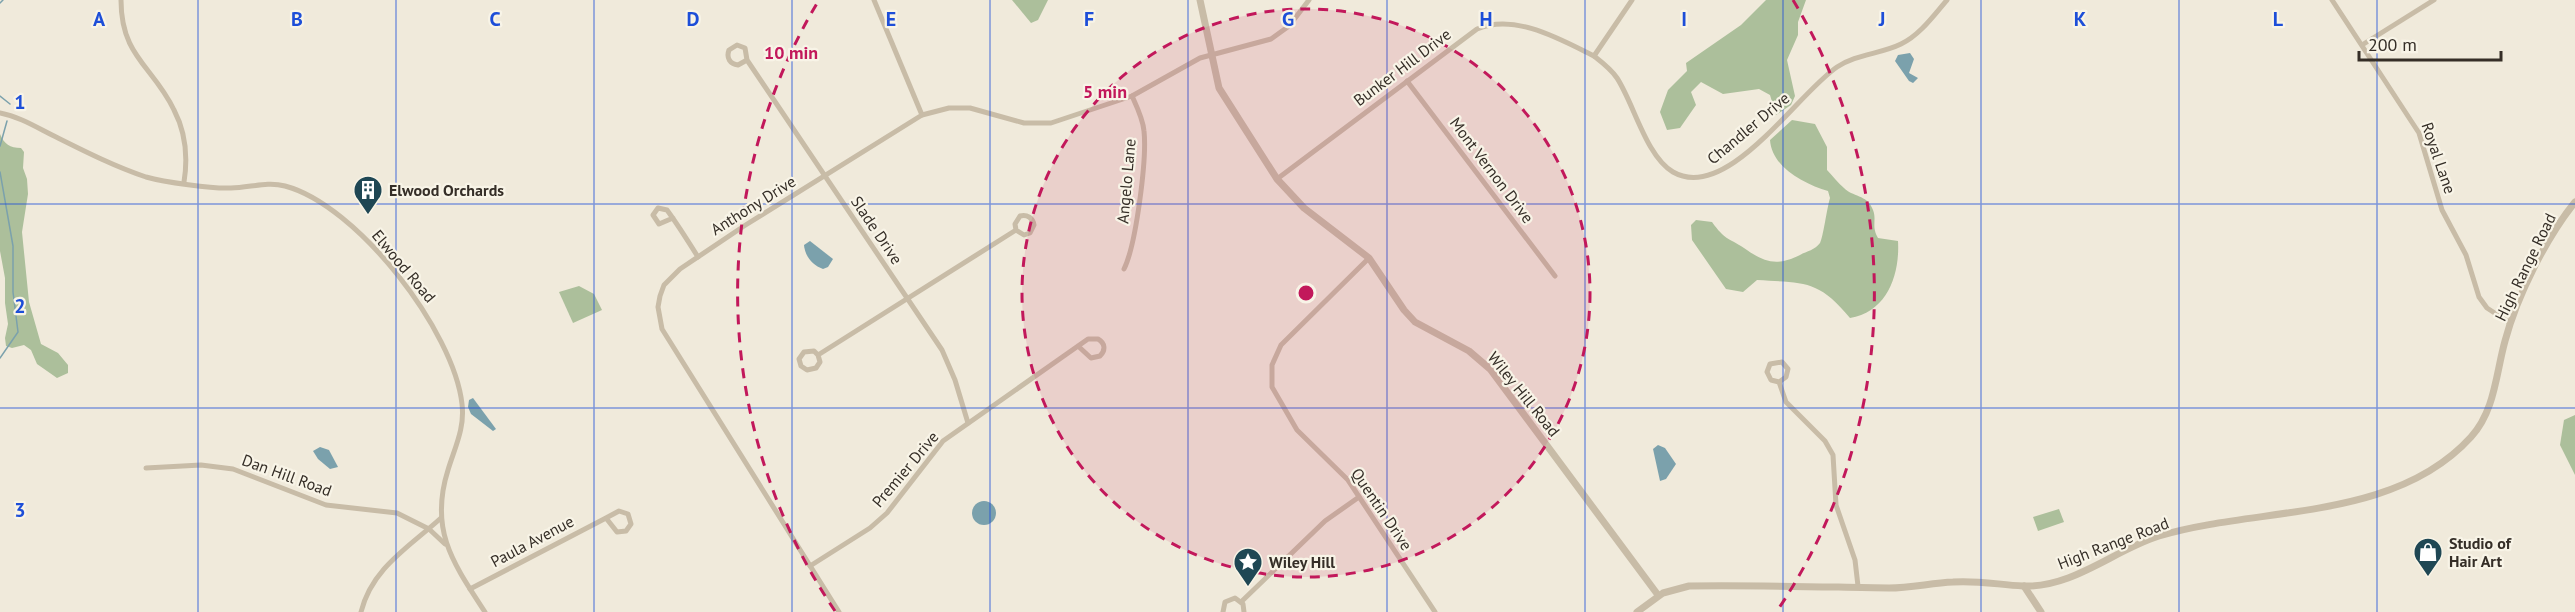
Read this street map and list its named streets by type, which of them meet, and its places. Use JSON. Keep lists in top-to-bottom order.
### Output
{
  "streets": {
    "street": [
      "Bunker Hill Drive",
      "Chandler Drive",
      "Royal Lane",
      "Mont Vernon Drive",
      "Angelo Lane",
      "Anthony Drive",
      "Slade Drive",
      "Elwood Road",
      "High Range Road",
      "Wiley Hill Road",
      "Premier Drive",
      "Dan Hill Road",
      "Quentin Drive",
      "Paula Avenue"
    ]
  },
  "crossings": [
    ["Bunker Hill Drive", "Chandler Drive"],
    ["Bunker Hill Drive", "Mont Vernon Drive"],
    ["Bunker Hill Drive", "Wiley Hill Road"],
    ["Royal Lane", "High Range Road"],
    ["Angelo Lane", "Anthony Drive"],
    ["Anthony Drive", "Slade Drive"],
    ["Anthony Drive", "Wiley Hill Road"],
    ["Anthony Drive", "Premier Drive"],
    ["Slade Drive", "Premier Drive"],
    ["Elwood Road", "Dan Hill Road"],
    ["Elwood Road", "Paula Avenue"],
    ["High Range Road", "Wiley Hill Road"],
    ["Wiley Hill Road", "Quentin Drive"]
  ],
  "places": {
    "building": ["Elwood Orchards"],
    "shop": ["Studio of Hair Art"],
    "place": ["Wiley Hill"]
  },
  "scale_bar": "200 m",
  "grid": {
    "columns": [
      "A",
      "B",
      "C",
      "D",
      "E",
      "F",
      "G",
      "H",
      "I",
      "J",
      "K",
      "L"
    ],
    "rows": ["1", "2", "3"]
  },
  "rings": ["10 min", "5 min"]
}
